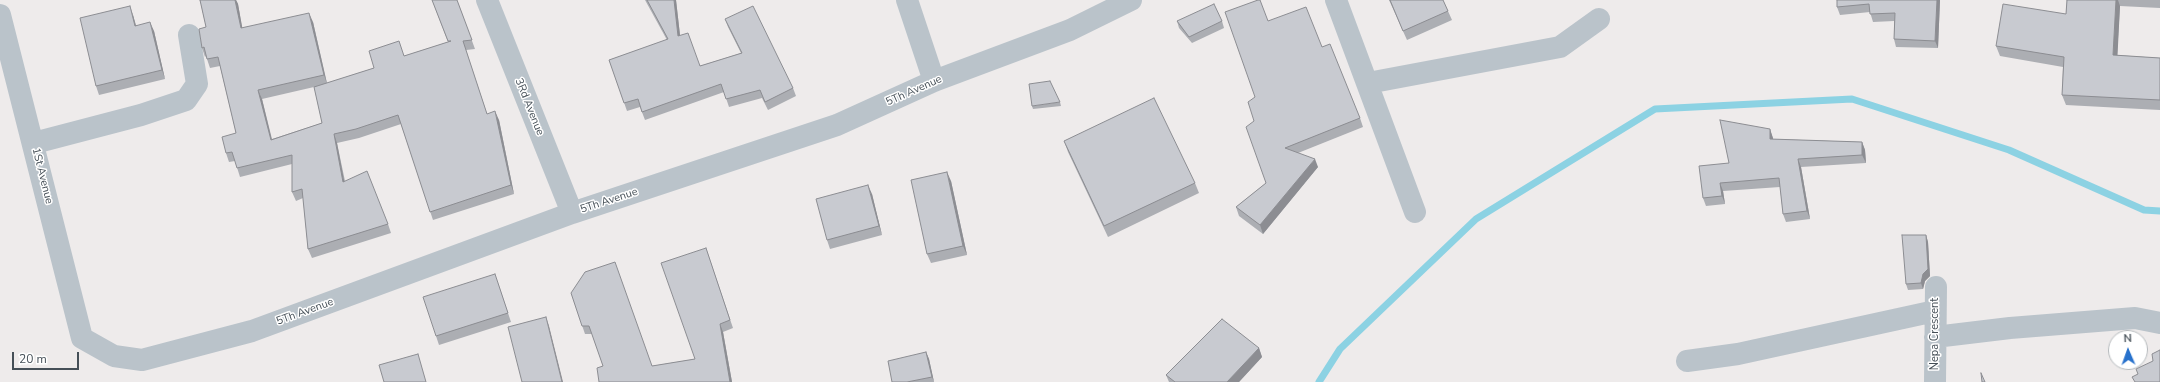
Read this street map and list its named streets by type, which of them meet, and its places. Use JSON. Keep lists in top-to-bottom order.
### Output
{
  "streets": {
    "street": [
      "5Th Avenue",
      "3Rd Avenue",
      "1St Avenue",
      "Nepa Crescent"
    ]
  },
  "crossings": [
    ["5Th Avenue", "3Rd Avenue"],
    ["5Th Avenue", "1St Avenue"]
  ],
  "scale_bar": "20 m",
  "north": "top"
}
